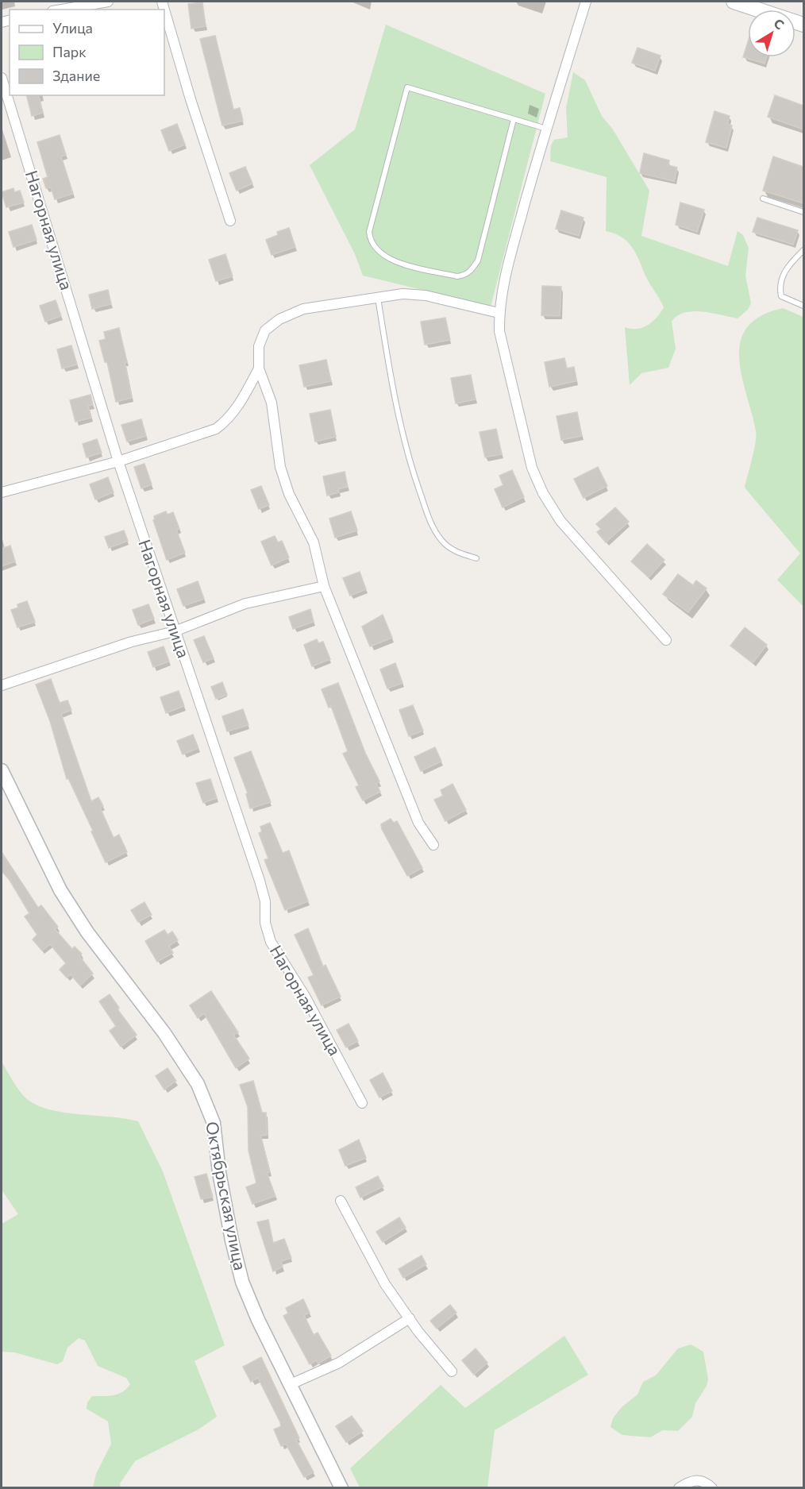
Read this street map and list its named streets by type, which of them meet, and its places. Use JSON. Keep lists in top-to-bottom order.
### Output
{
  "streets": {
    "street": ["Нагорная улица", "Октябрьская улица"]
  },
  "legend": ["Улица", "Парк", "Здание"],
  "north": "top right"
}
